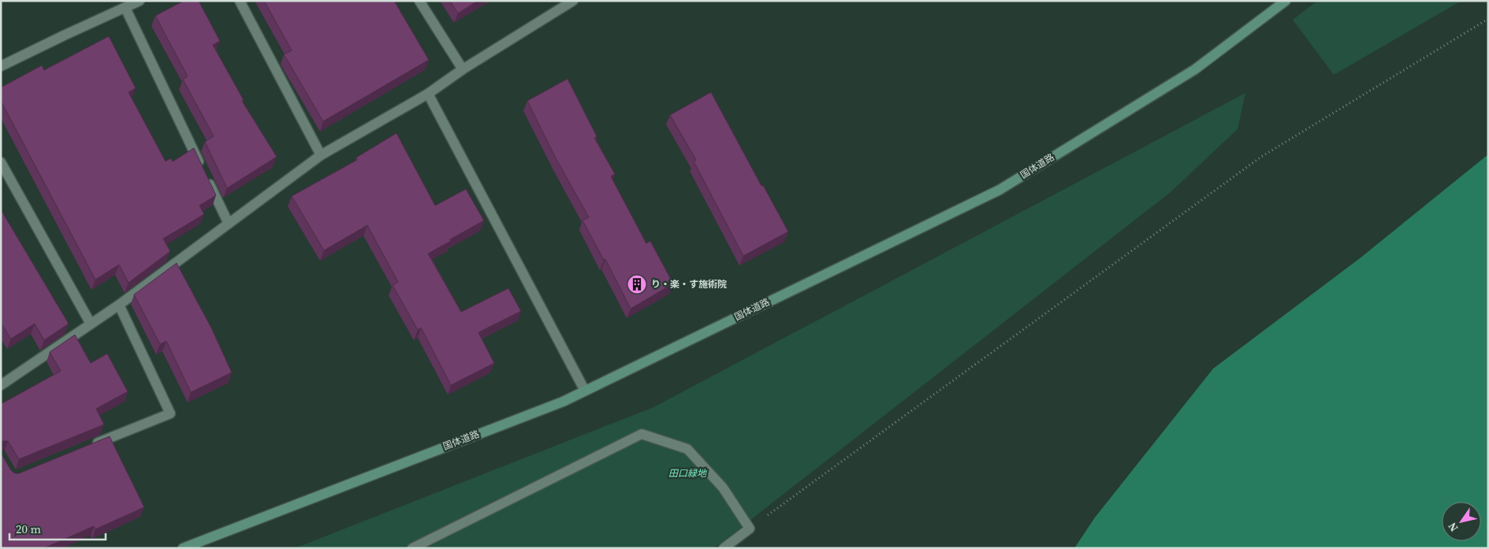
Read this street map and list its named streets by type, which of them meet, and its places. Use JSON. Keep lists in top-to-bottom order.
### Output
{
  "streets": {
    "street": ["国体道路"]
  },
  "parks": ["田口緑地"],
  "places": {
    "building": ["り・楽・す施術院"]
  },
  "scale_bar": "20 m",
  "north": "bottom left"
}
